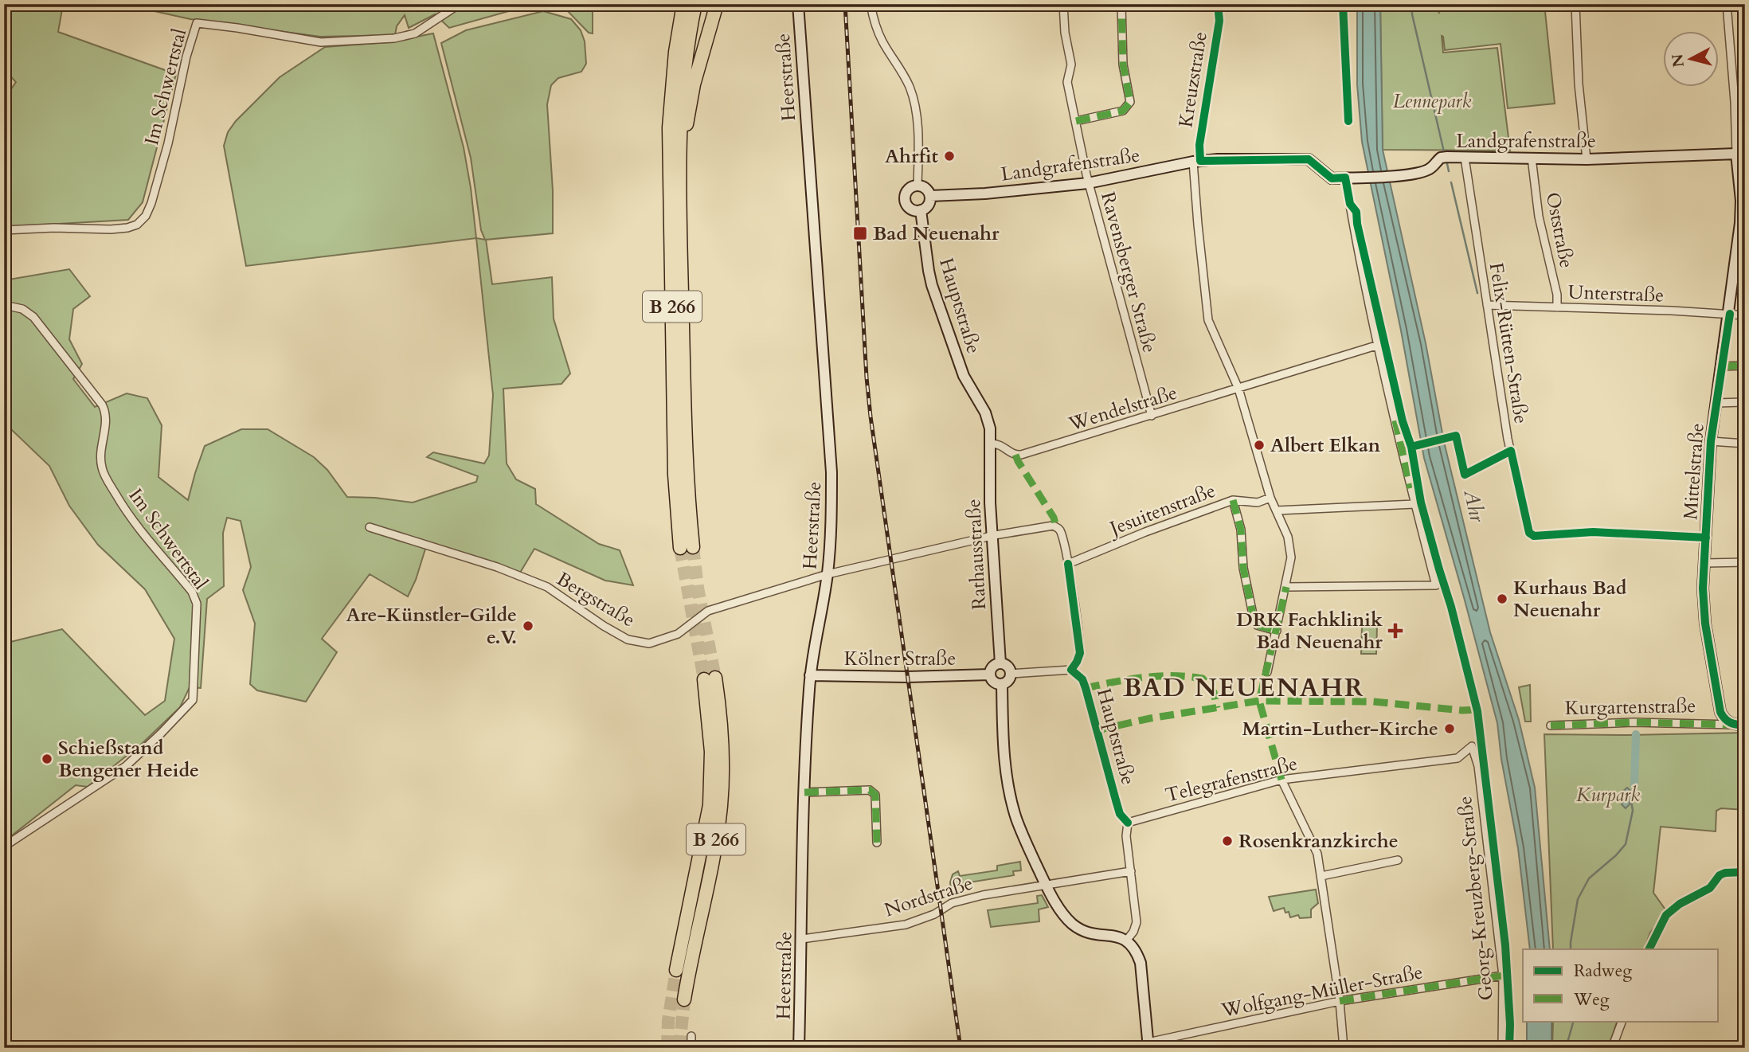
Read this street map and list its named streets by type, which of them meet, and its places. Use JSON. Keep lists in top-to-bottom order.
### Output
{
  "streets": {
    "highway": ["B 266"],
    "street": [
      "Heerstraße",
      "Kreuzstraße",
      "Im Schwertstal",
      "Landgrafenstraße",
      "Oststraße",
      "Ravensberger Straße",
      "Unterstraße",
      "Hauptstraße",
      "Felix-Rütten-Straße",
      "Wendelstraße",
      "Mittelstraße",
      "Jesuitenstraße",
      "Rathausstraße",
      "Bergstraße",
      "Kölner Straße",
      "Kurgartenstraße",
      "Telegrafenstraße",
      "Nordstraße",
      "Georg-Kreuzberg-Straße",
      "Wolfgang-Müller-Straße"
    ]
  },
  "crossings": [
    ["Heerstraße", "Bergstraße"],
    ["Heerstraße", "Kölner Straße"],
    ["Heerstraße", "Nordstraße"],
    ["Kreuzstraße", "Landgrafenstraße"],
    ["Kreuzstraße", "Wendelstraße"],
    ["Kreuzstraße", "Jesuitenstraße"],
    ["Landgrafenstraße", "Oststraße"],
    ["Landgrafenstraße", "Ravensberger Straße"],
    ["Landgrafenstraße", "Hauptstraße"],
    ["Landgrafenstraße", "Felix-Rütten-Straße"],
    ["Landgrafenstraße", "Mittelstraße"],
    ["Oststraße", "Unterstraße"],
    ["Ravensberger Straße", "Wendelstraße"],
    ["Unterstraße", "Felix-Rütten-Straße"],
    ["Unterstraße", "Mittelstraße"],
    ["Hauptstraße", "Wendelstraße"],
    ["Hauptstraße", "Rathausstraße"],
    ["Hauptstraße", "Telegrafenstraße"],
    ["Hauptstraße", "Nordstraße"],
    ["Felix-Rütten-Straße", "Mittelstraße"],
    ["Wendelstraße", "Rathausstraße"],
    ["Mittelstraße", "Kurgartenstraße"],
    ["Jesuitenstraße", "Bergstraße"],
    ["Rathausstraße", "Bergstraße"],
    ["Rathausstraße", "Kölner Straße"],
    ["Telegrafenstraße", "Georg-Kreuzberg-Straße"],
    ["Georg-Kreuzberg-Straße", "Wolfgang-Müller-Straße"]
  ],
  "districts": ["BAD NEUENAHR"],
  "water": ["Ahr"],
  "parks": ["Lennepark", "Kurpark"],
  "places": {
    "other": [
      "Ahrfit",
      "Albert Elkan",
      "Kurhaus Bad Neuenahr",
      "Are-Künstler-Gilde e.V.",
      "Martin-Luther-Kirche",
      "Schießstand Bengener Heide",
      "Rosenkranzkirche"
    ],
    "transit": ["Bad Neuenahr"],
    "health": ["DRK Fachklinik Bad Neuenahr"]
  },
  "legend": ["Radweg", "Weg"],
  "north": "left"
}
